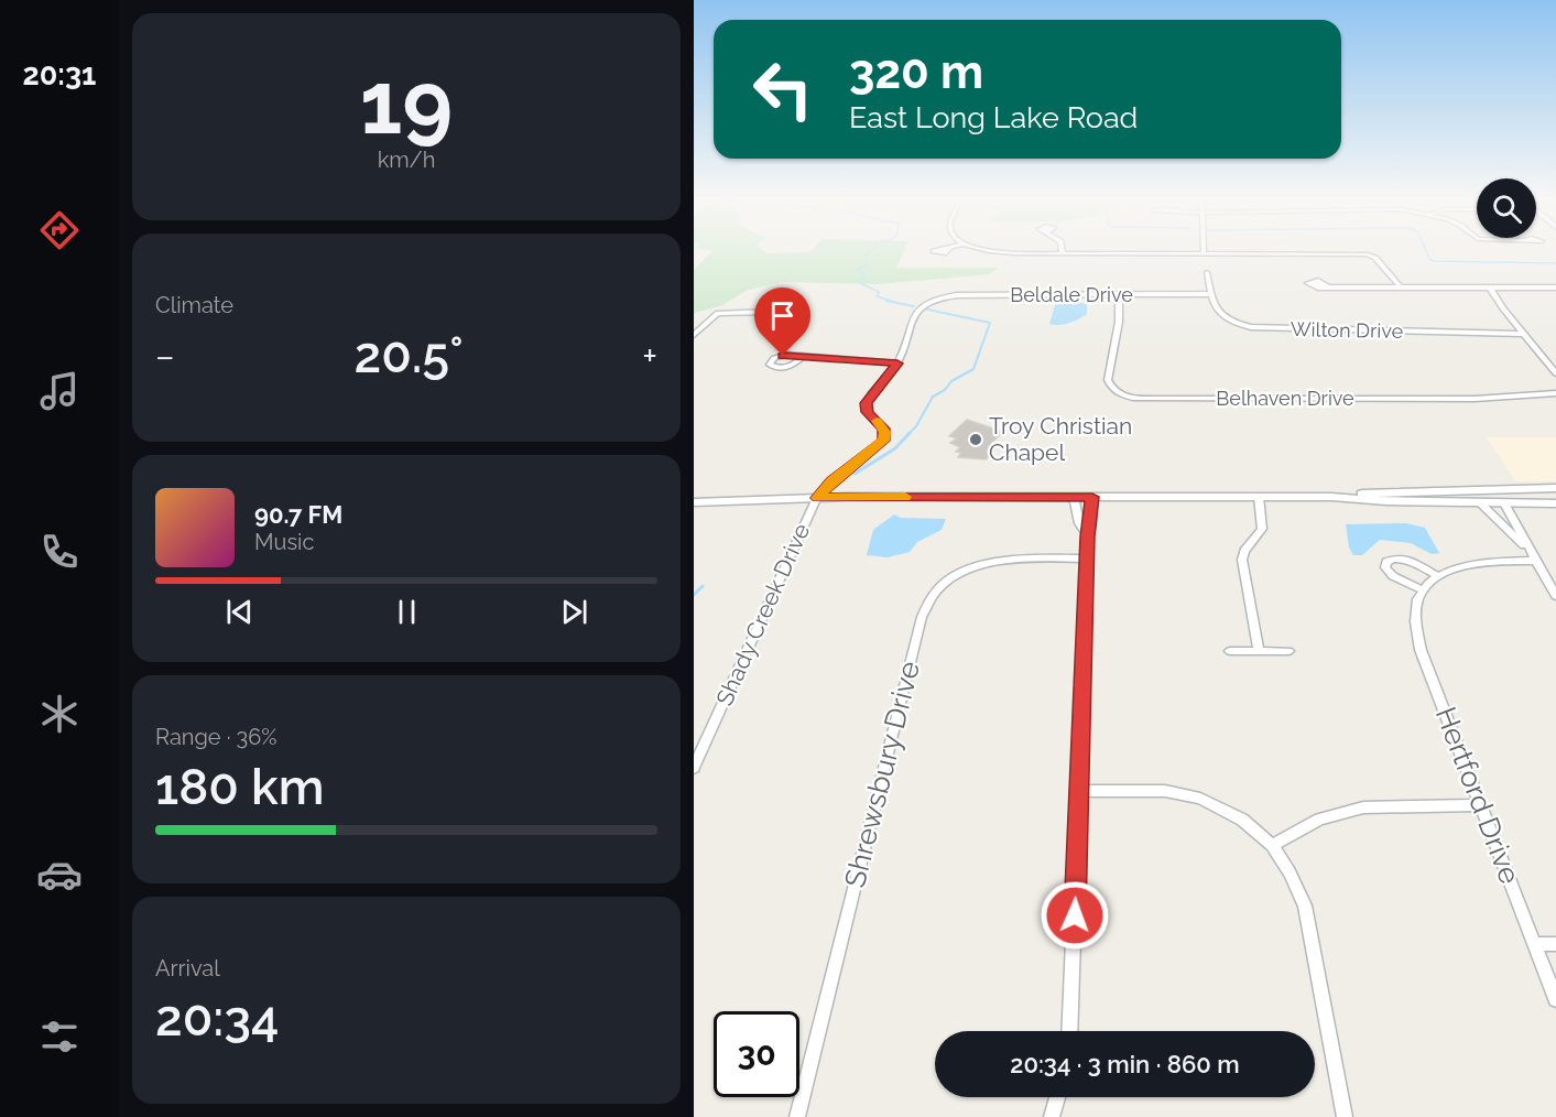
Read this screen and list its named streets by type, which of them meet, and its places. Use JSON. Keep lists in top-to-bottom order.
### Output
{
  "streets": {
    "street": [
      "Beldale Drive",
      "Wilton Drive",
      "Belhaven Drive",
      "Shady Creek Drive",
      "Shrewsbury Drive",
      "Hertford Drive"
    ]
  },
  "crossings": [
    ["Beldale Drive", "Wilton Drive"],
    ["Beldale Drive", "Belhaven Drive"]
  ],
  "places": ["Troy Christian Chapel"],
  "page": {
    "tabs": "20:31",
    "tile": [
      ["19", "km/h"],
      "Climate",
      ["Range · 36%", "180 km"],
      ["Arrival", "20:34"]
    ],
    "turn": ["320 m", "East Long Lake Road"],
    "heat": ["−", "20.5°", "+"],
    "song": ["90.7 FM", "Music"],
    "limit": "30",
    "trip": "20:34 · 3 min · 860 m"
  }
}
